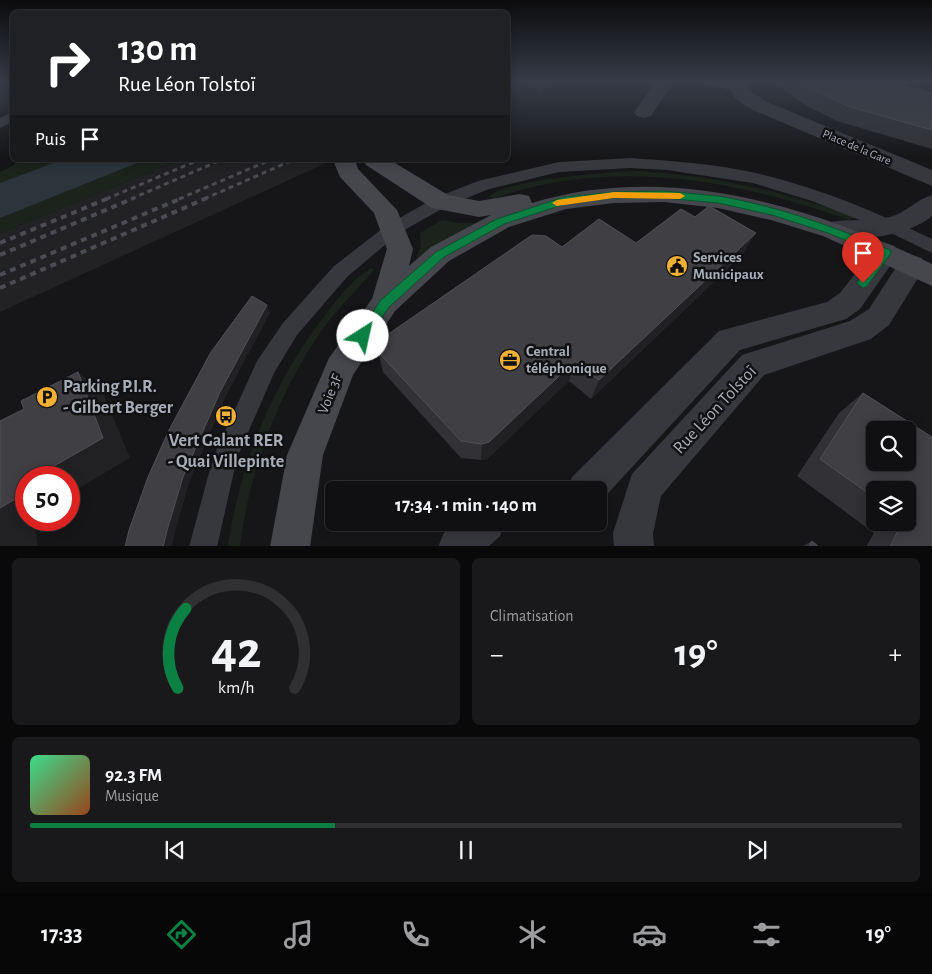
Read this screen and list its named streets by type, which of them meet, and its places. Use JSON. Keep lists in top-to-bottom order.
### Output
{
  "streets": {
    "main road": ["Voie 3F"],
    "street": ["Place de la Gare", "Rue Léon Tolstoï"]
  },
  "crossings": [
    ["Voie 3F", "Rue Léon Tolstoï"]
  ],
  "places": {
    "public building": ["Services Municipaux"],
    "office": ["Central téléphonique"],
    "parking": ["Parking P.I.R. - Gilbert Berger"],
    "bus stop": ["Vert Galant RER - Quai Villepinte"]
  },
  "page": {
    "turn": ["130 m", "Rue Léon Tolstoï"],
    "then": "Puis",
    "limit": "50",
    "trip": "17:34 · 1 min · 140 m",
    "tile": "Climatisation",
    "heat": ["−", "19°", "+"],
    "song": ["92.3 FM", "Musique"],
    "tabs": ["17:33", "19°"],
    "gauge": ["42", "km/h"]
  }
}
